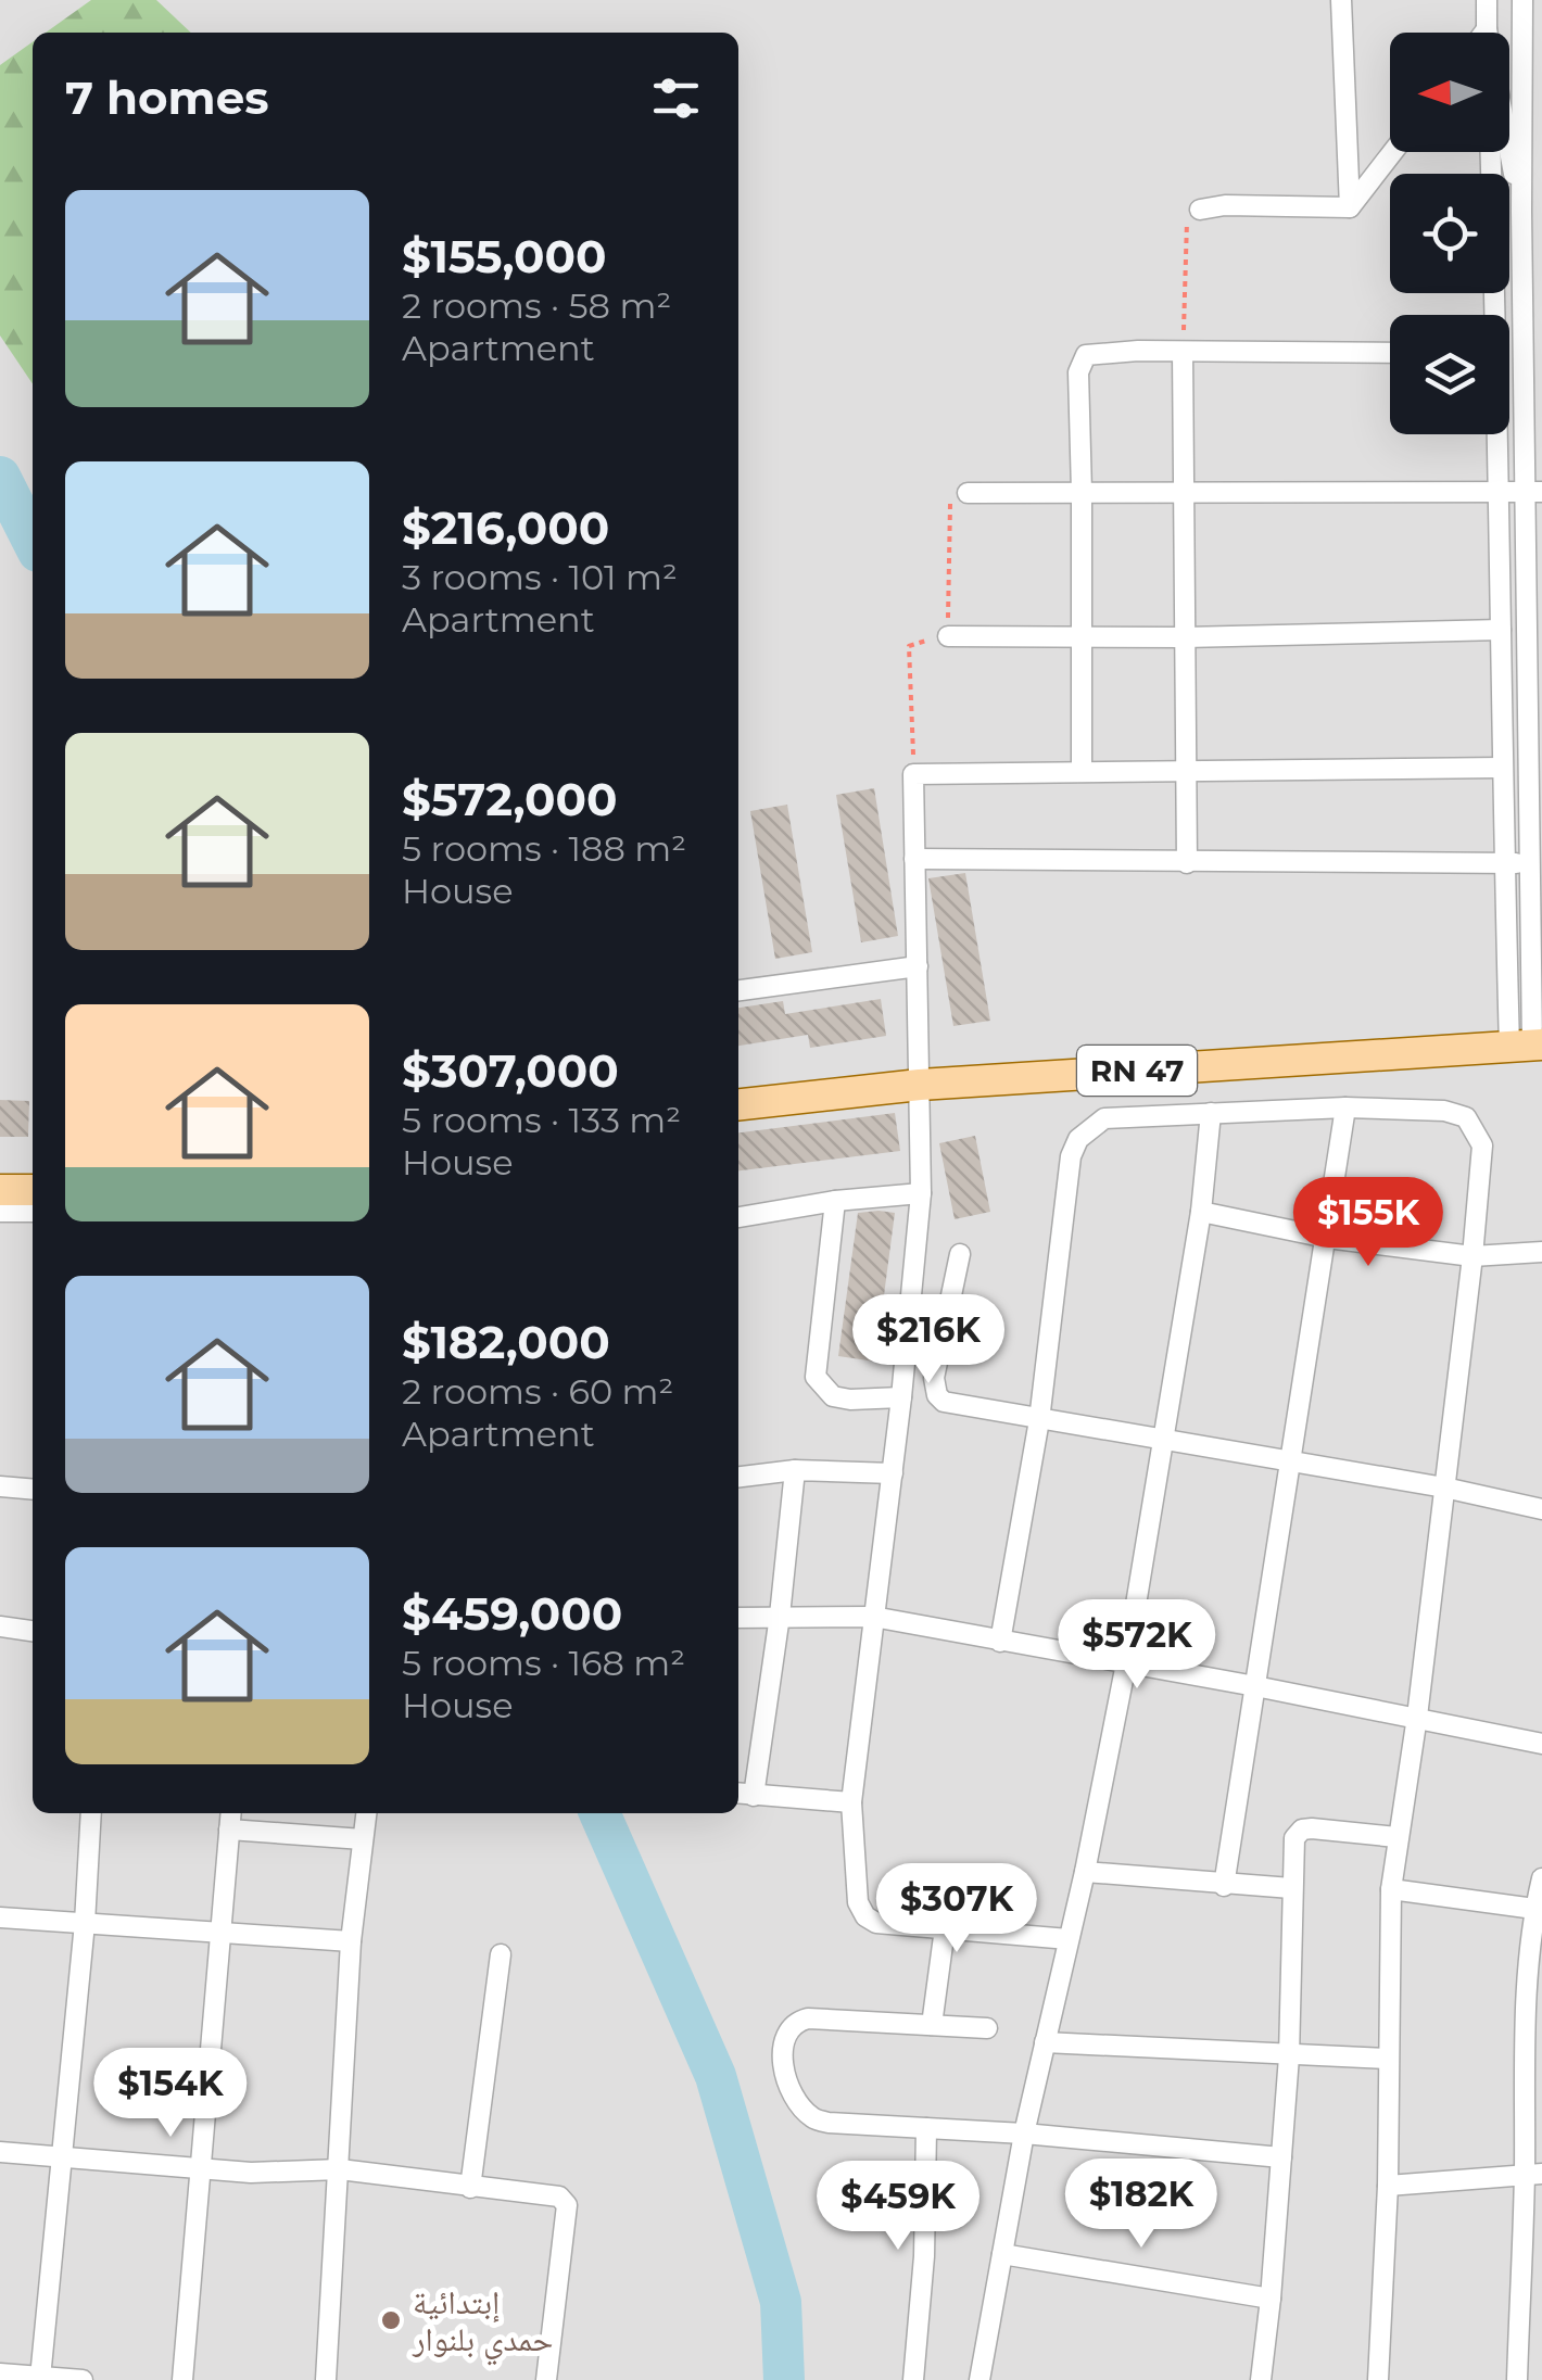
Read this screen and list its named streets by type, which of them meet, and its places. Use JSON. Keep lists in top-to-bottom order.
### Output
{
  "streets": {
    "main road": ["RN 47"]
  },
  "places": ["إبتدائية حمدي بلنوار"],
  "north": "left",
  "page": {
    "heading": "7 homes",
    "list": [
      {
        "name": "$155,000",
        "note": "2 rooms · 58 m² · Apartment"
      },
      {
        "name": "$216,000",
        "note": "3 rooms · 101 m² · Apartment"
      },
      {
        "name": "$572,000",
        "note": "5 rooms · 188 m² · House"
      },
      {
        "name": "$307,000",
        "note": "5 rooms · 133 m² · House"
      },
      {
        "name": "$182,000",
        "note": "2 rooms · 60 m² · Apartment"
      },
      {
        "name": "$459,000",
        "note": "5 rooms · 168 m² · House"
      }
    ],
    "price": [
      "$155K",
      "$216K",
      "$572K",
      "$307K",
      "$154K",
      "$182K",
      "$459K"
    ]
  }
}
